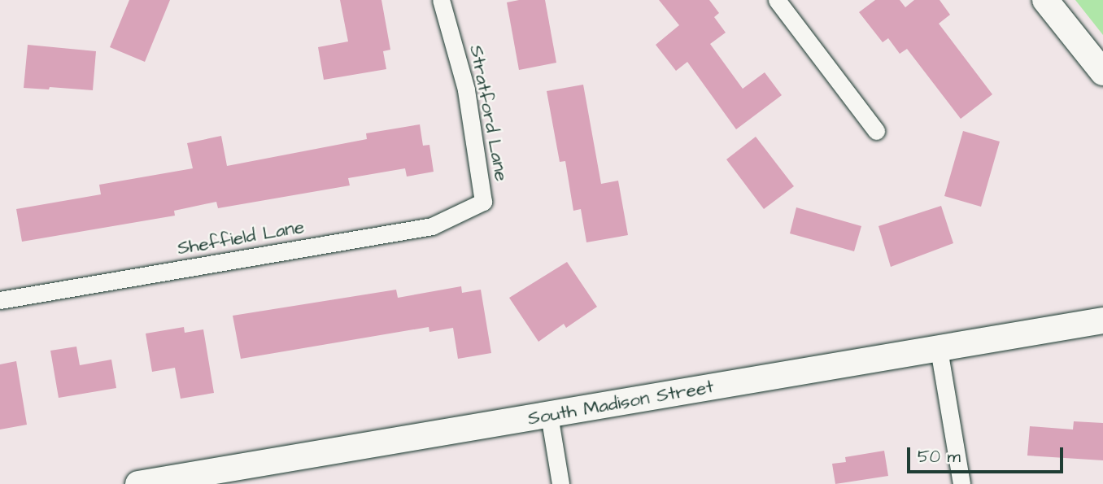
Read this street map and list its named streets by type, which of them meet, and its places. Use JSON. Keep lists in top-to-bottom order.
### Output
{
  "streets": {
    "street": ["Stratford Lane", "Sheffield Lane", "South Madison Street"]
  },
  "crossings": [
    ["Stratford Lane", "Sheffield Lane"]
  ],
  "scale_bar": "50 m"
}
